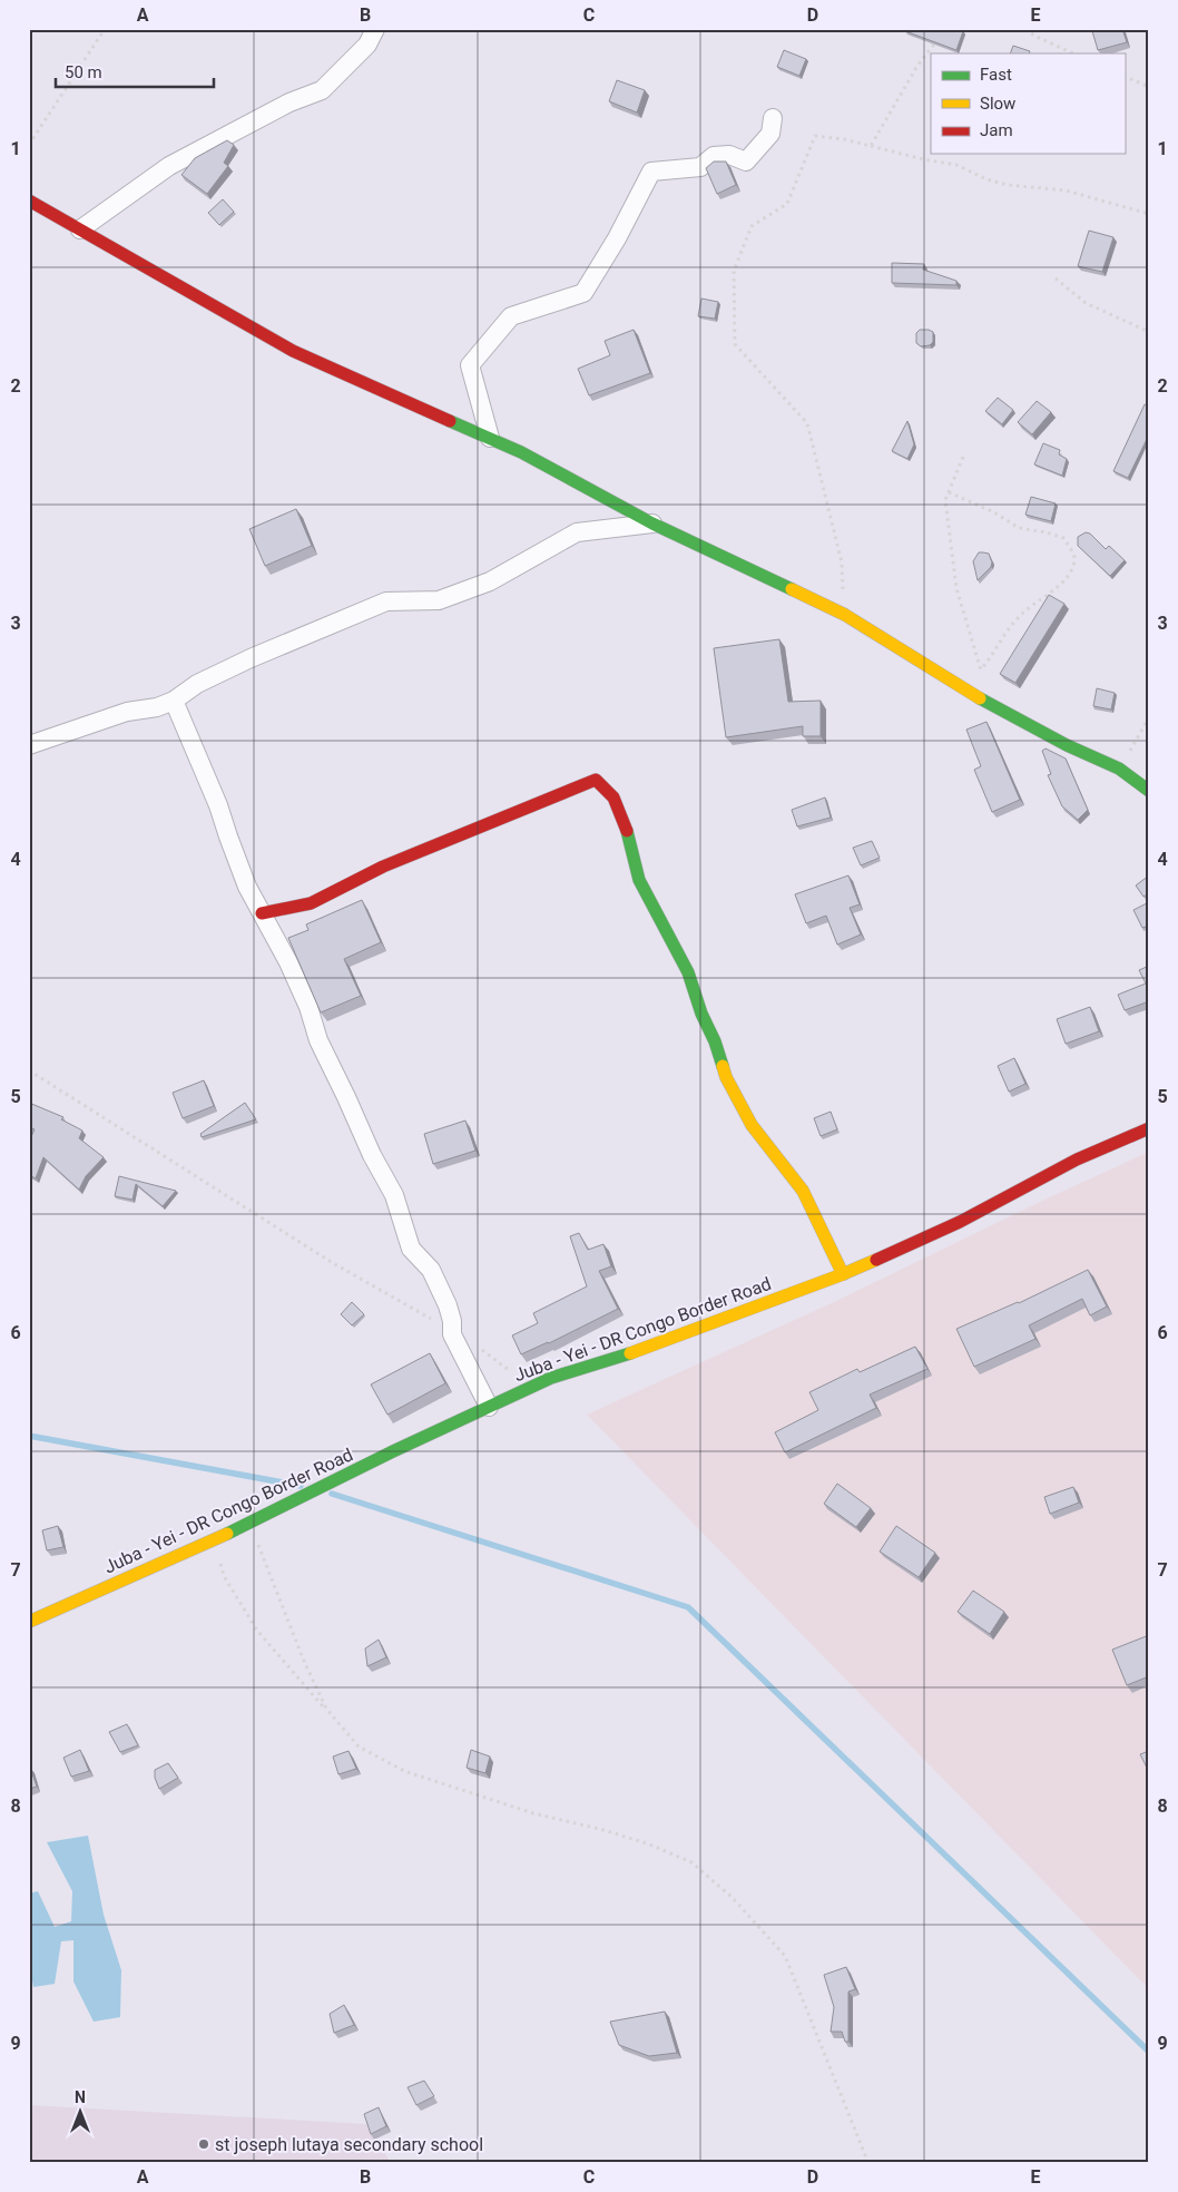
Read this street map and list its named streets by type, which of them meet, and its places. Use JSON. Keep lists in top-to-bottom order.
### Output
{
  "streets": {
    "street": ["Juba - Yei - DR Congo Border Road"]
  },
  "places": ["st joseph lutaya secondary school"],
  "legend": ["Fast", "Slow", "Jam"],
  "scale_bar": "50 m",
  "north": "top",
  "grid": {
    "columns": [
      "A",
      "B",
      "C",
      "D",
      "E"
    ],
    "rows": [
      "1",
      "2",
      "3",
      "4",
      "5",
      "6",
      "7",
      "8",
      "9"
    ]
  }
}
